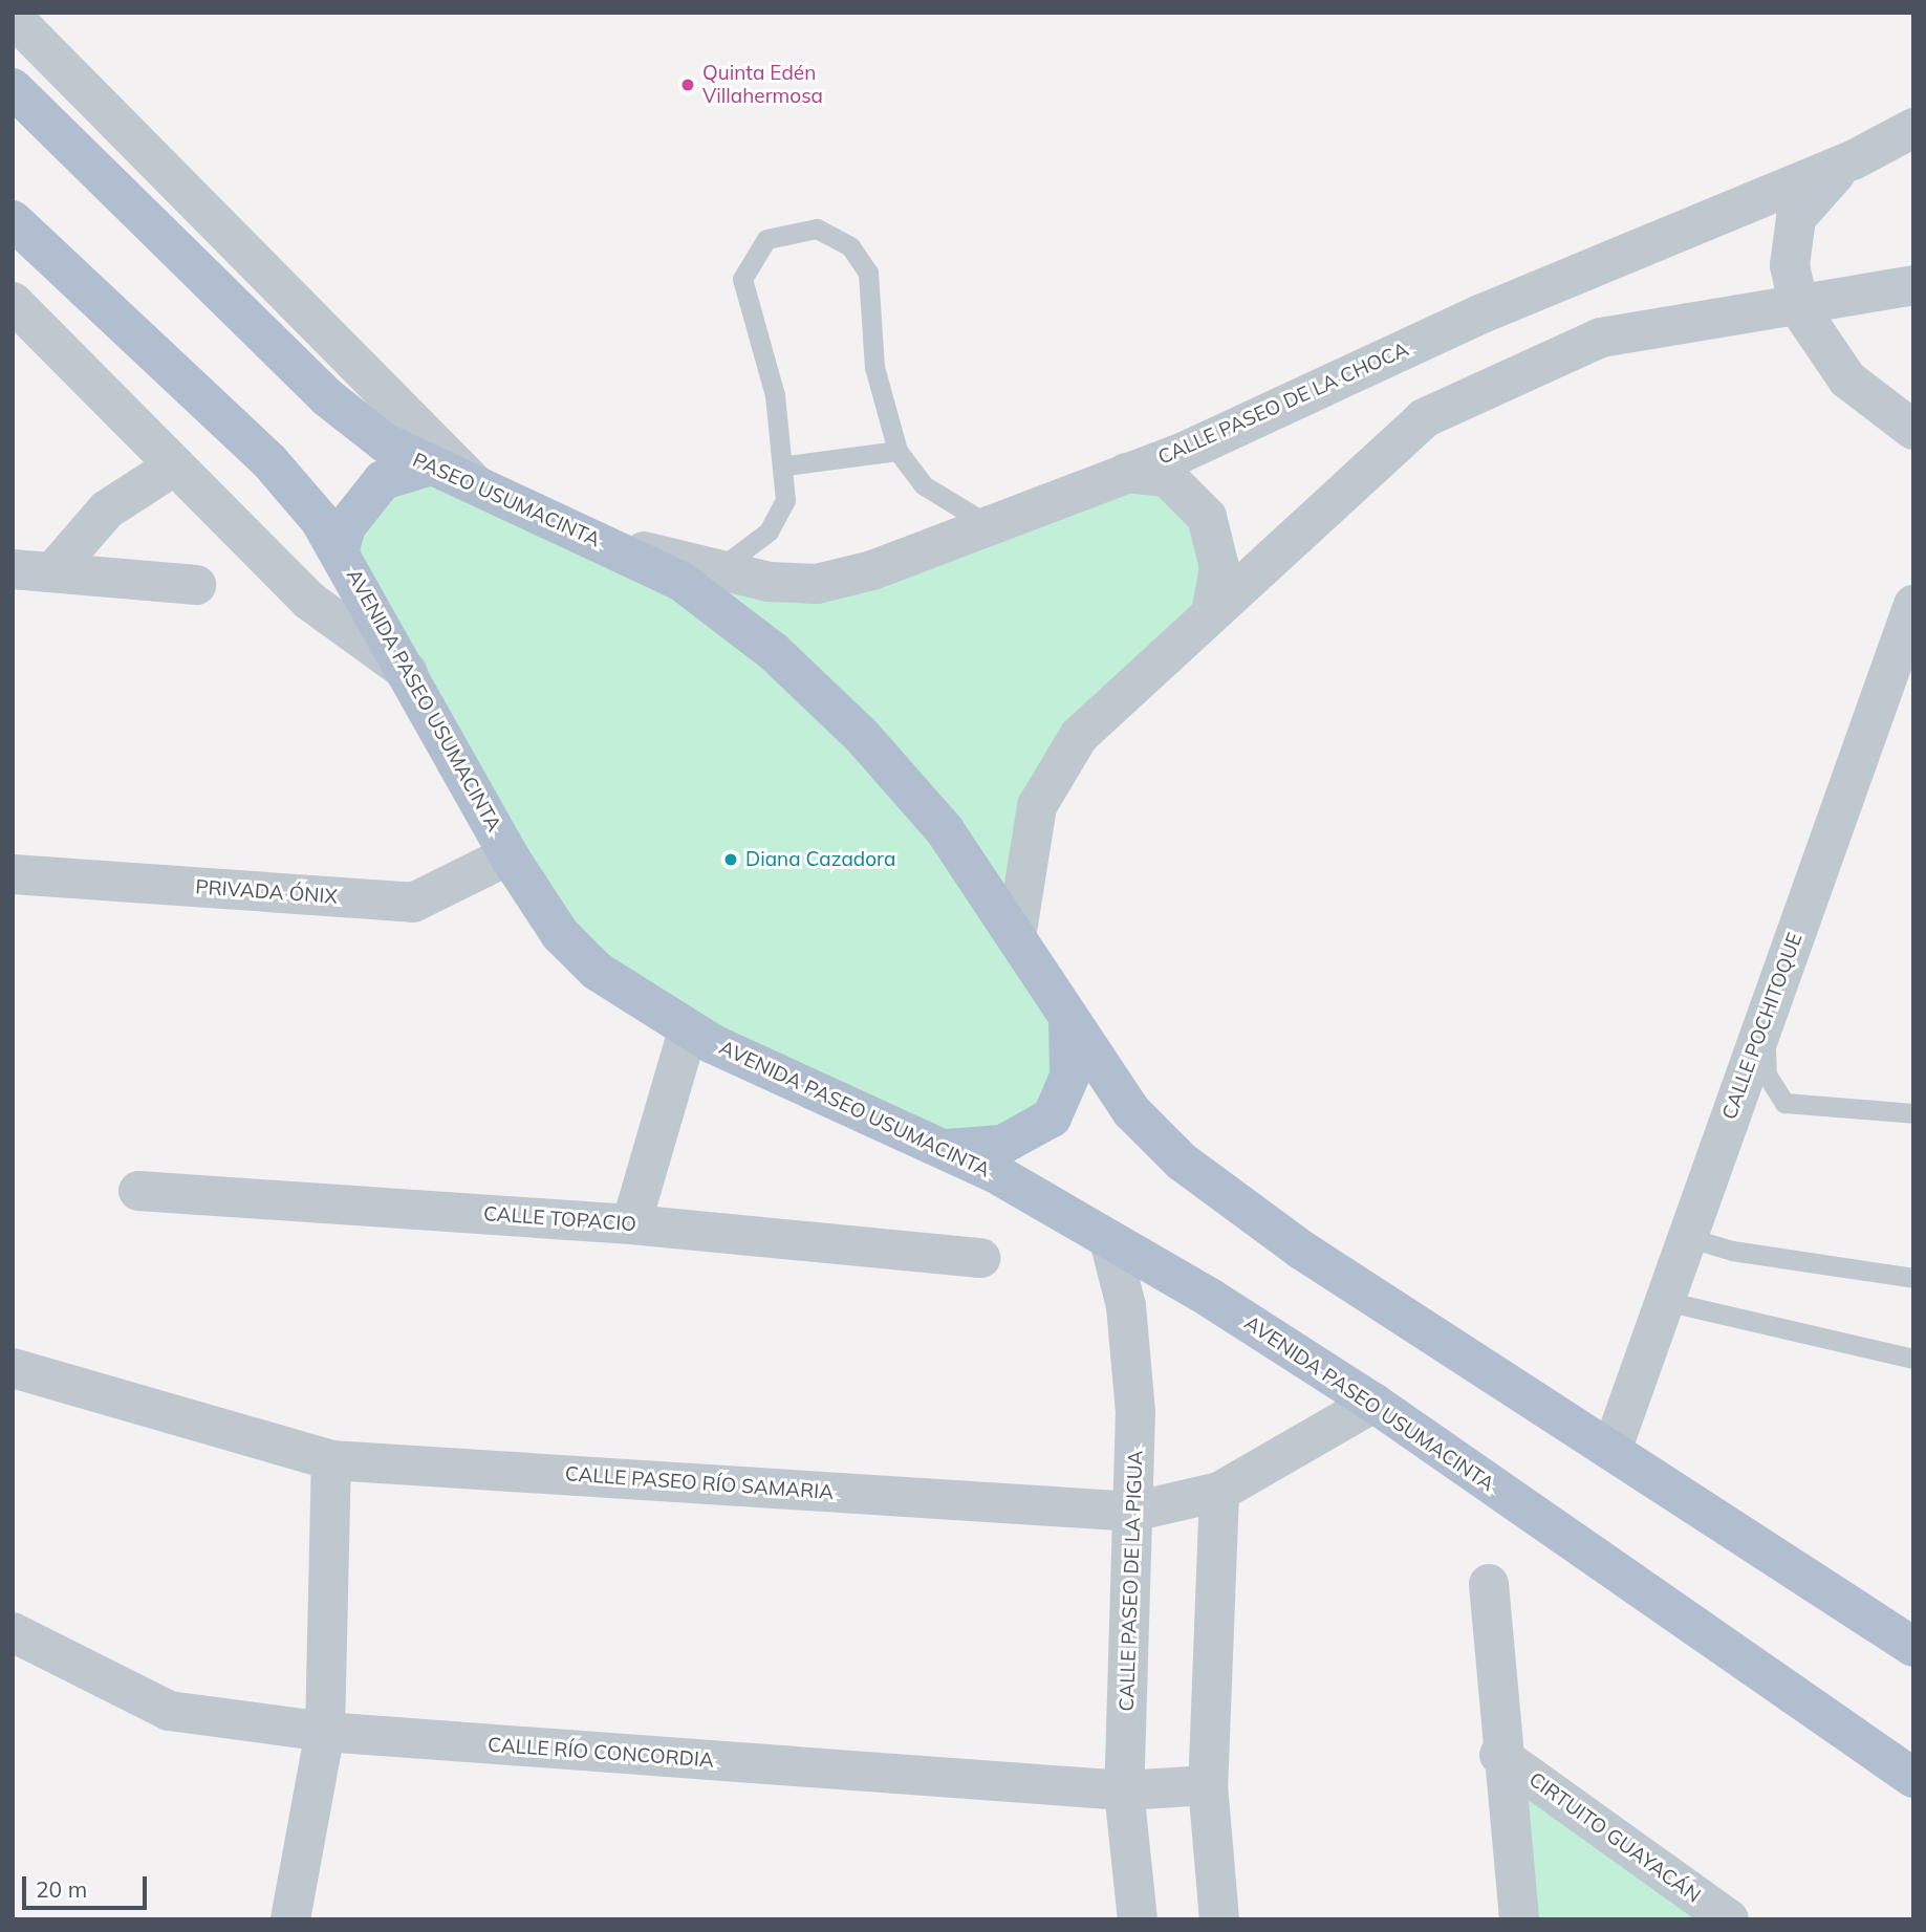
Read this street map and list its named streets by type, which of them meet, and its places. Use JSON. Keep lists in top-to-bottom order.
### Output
{
  "streets": {
    "main road": ["PASEO USUMACINTA", "AVENIDA PASEO USUMACINTA"],
    "street": [
      "CALLE PASEO DE LA CHOCA",
      "PRIVADA ÓNIX",
      "CALLE POCHITOQUE",
      "CALLE TOPACIO",
      "CALLE PASEO RÍO SAMARIA",
      "CALLE PASEO DE LA PIGUA",
      "CALLE RÍO CONCORDIA",
      "CIRTUITO GUAYACÁN"
    ]
  },
  "crossings": [
    ["CALLE PASEO DE LA CHOCA", "PASEO USUMACINTA"],
    ["AVENIDA PASEO USUMACINTA", "PRIVADA ÓNIX"],
    ["AVENIDA PASEO USUMACINTA", "CALLE PASEO RÍO SAMARIA"],
    ["AVENIDA PASEO USUMACINTA", "CALLE PASEO DE LA PIGUA"],
    ["CALLE PASEO RÍO SAMARIA", "CALLE PASEO DE LA PIGUA"],
    ["CALLE PASEO DE LA PIGUA", "CALLE RÍO CONCORDIA"]
  ],
  "places": ["Quinta Edén Villahermosa", "Diana Cazadora"],
  "scale_bar": "20 m"
}
